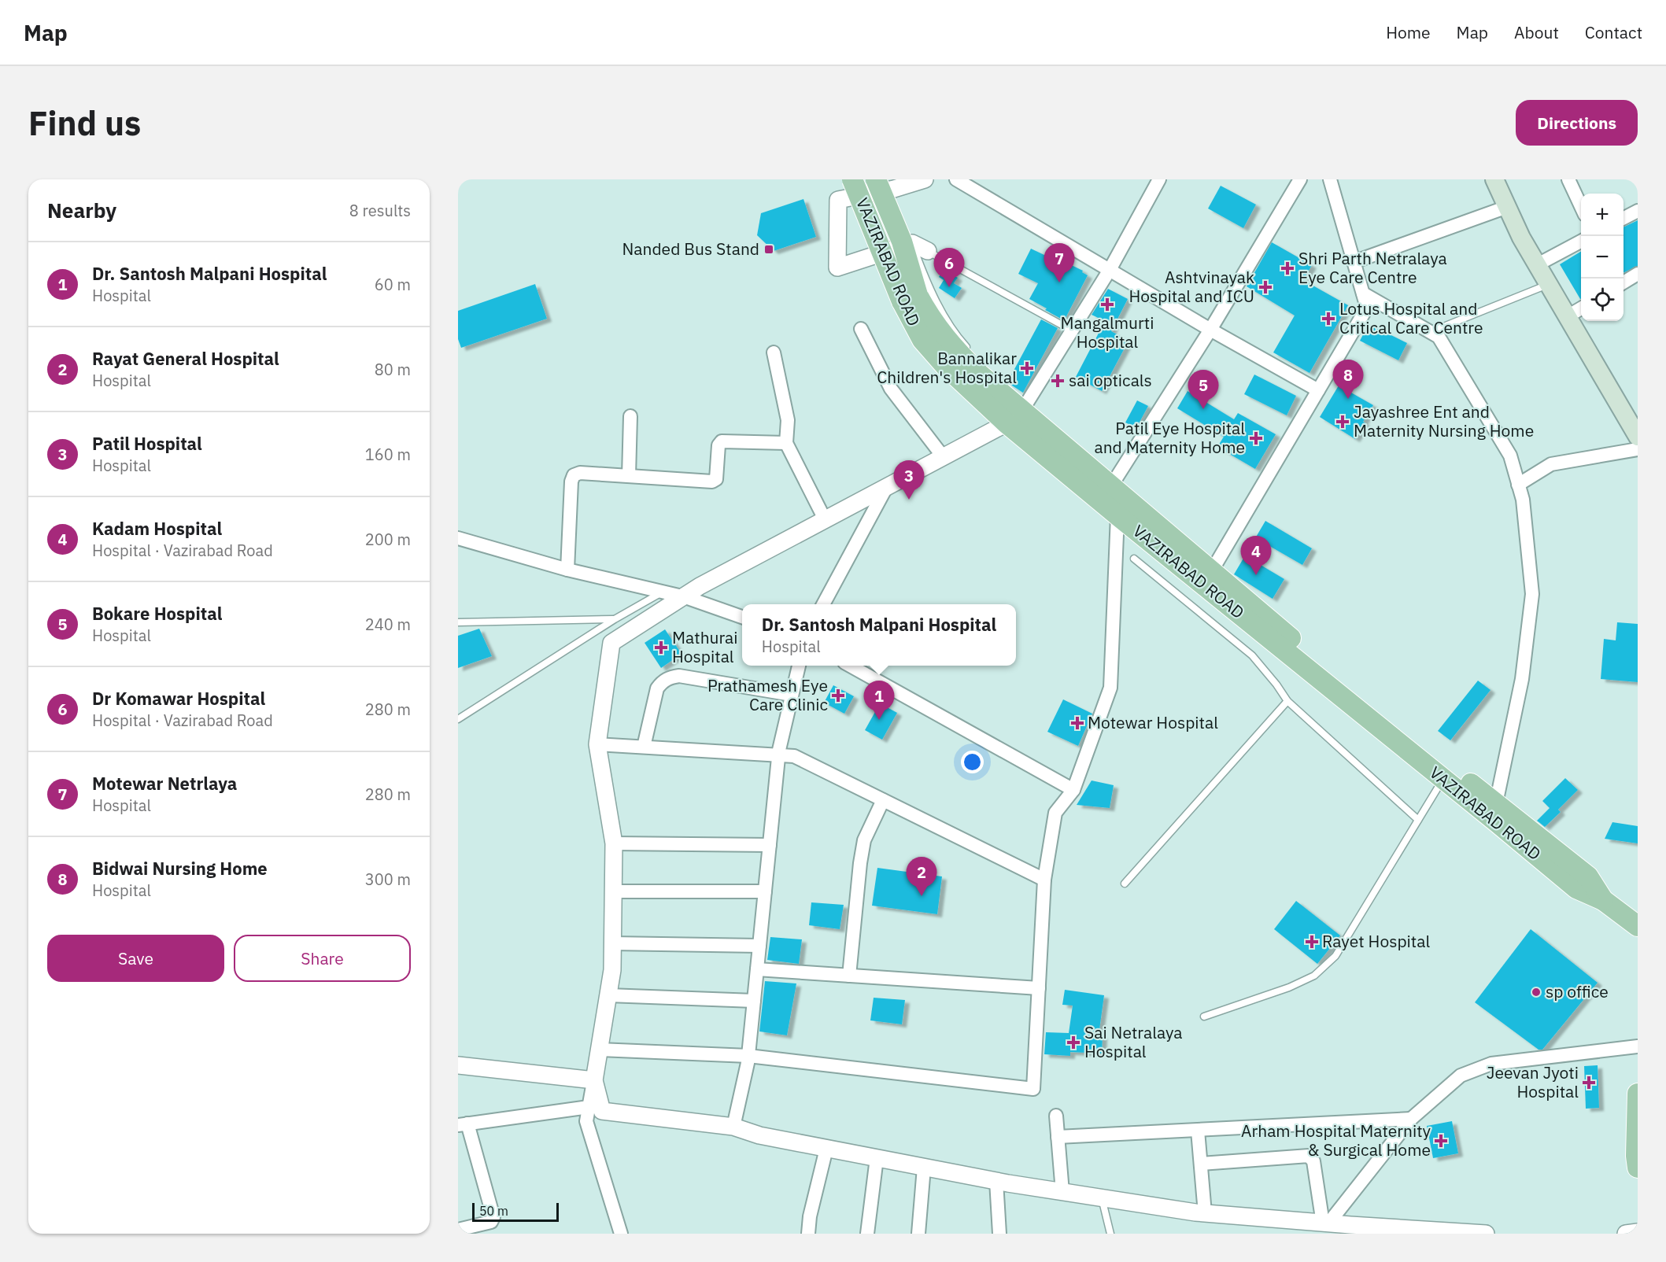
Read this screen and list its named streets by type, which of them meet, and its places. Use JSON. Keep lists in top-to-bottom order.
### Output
{
  "streets": {
    "main road": ["VAZIRABAD ROAD"]
  },
  "places": {
    "transit": ["Nanded Bus Stand"],
    "health": [
      "Shri Parth Netralaya Eye Care Centre",
      "Ashtvinayak Hospital and ICU",
      "Mangalmurti Hospital",
      "Lotus Hospital and Critical Care Centre",
      "Bannalikar Children's Hospital",
      "sai opticals",
      "Jayashree Ent and Maternity Nursing Home",
      "Patil Eye Hospital and Maternity Home",
      "Mathurai Hospital",
      "Prathamesh Eye Care Clinic",
      "Motewar Hospital",
      "Rayet Hospital",
      "Sai Netralaya Hospital",
      "Jeevan Jyoti Hospital",
      "Arham Hospital Maternity & Surgical Home"
    ],
    "other": ["sp office"]
  },
  "scale_bar": "50 m",
  "page": {
    "header": "Map",
    "nav": [
      "Home",
      "Map",
      "About",
      "Contact"
    ],
    "buttons": [
      "Directions",
      ["Save", "Share"]
    ],
    "title": "Find us",
    "heading": ["Nearby", "8 results"],
    "map_buttons": ["+", "−"],
    "list": [
      {
        "mark": "1",
        "name": "Dr. Santosh Malpani Hospital",
        "note": "Hospital",
        "value": "60 m"
      },
      {
        "mark": "2",
        "name": "Rayat General Hospital",
        "note": "Hospital",
        "value": "80 m"
      },
      {
        "mark": "3",
        "name": "Patil Hospital",
        "note": "Hospital",
        "value": "160 m"
      },
      {
        "mark": "4",
        "name": "Kadam Hospital",
        "note": "Hospital · Vazirabad Road",
        "value": "200 m"
      },
      {
        "mark": "5",
        "name": "Bokare Hospital",
        "note": "Hospital",
        "value": "240 m"
      },
      {
        "mark": "6",
        "name": "Dr Komawar Hospital",
        "note": "Hospital · Vazirabad Road",
        "value": "280 m"
      },
      {
        "mark": "7",
        "name": "Motewar Netrlaya",
        "note": "Hospital",
        "value": "280 m"
      },
      {
        "mark": "8",
        "name": "Bidwai Nursing Home",
        "note": "Hospital",
        "value": "300 m"
      }
    ],
    "pins": [
      "7",
      "6",
      "8",
      "5",
      "3",
      "4",
      "1",
      "2"
    ],
    "popup": ["Dr. Santosh Malpani Hospital", "Hospital"],
    "scale": "50 m"
  }
}
